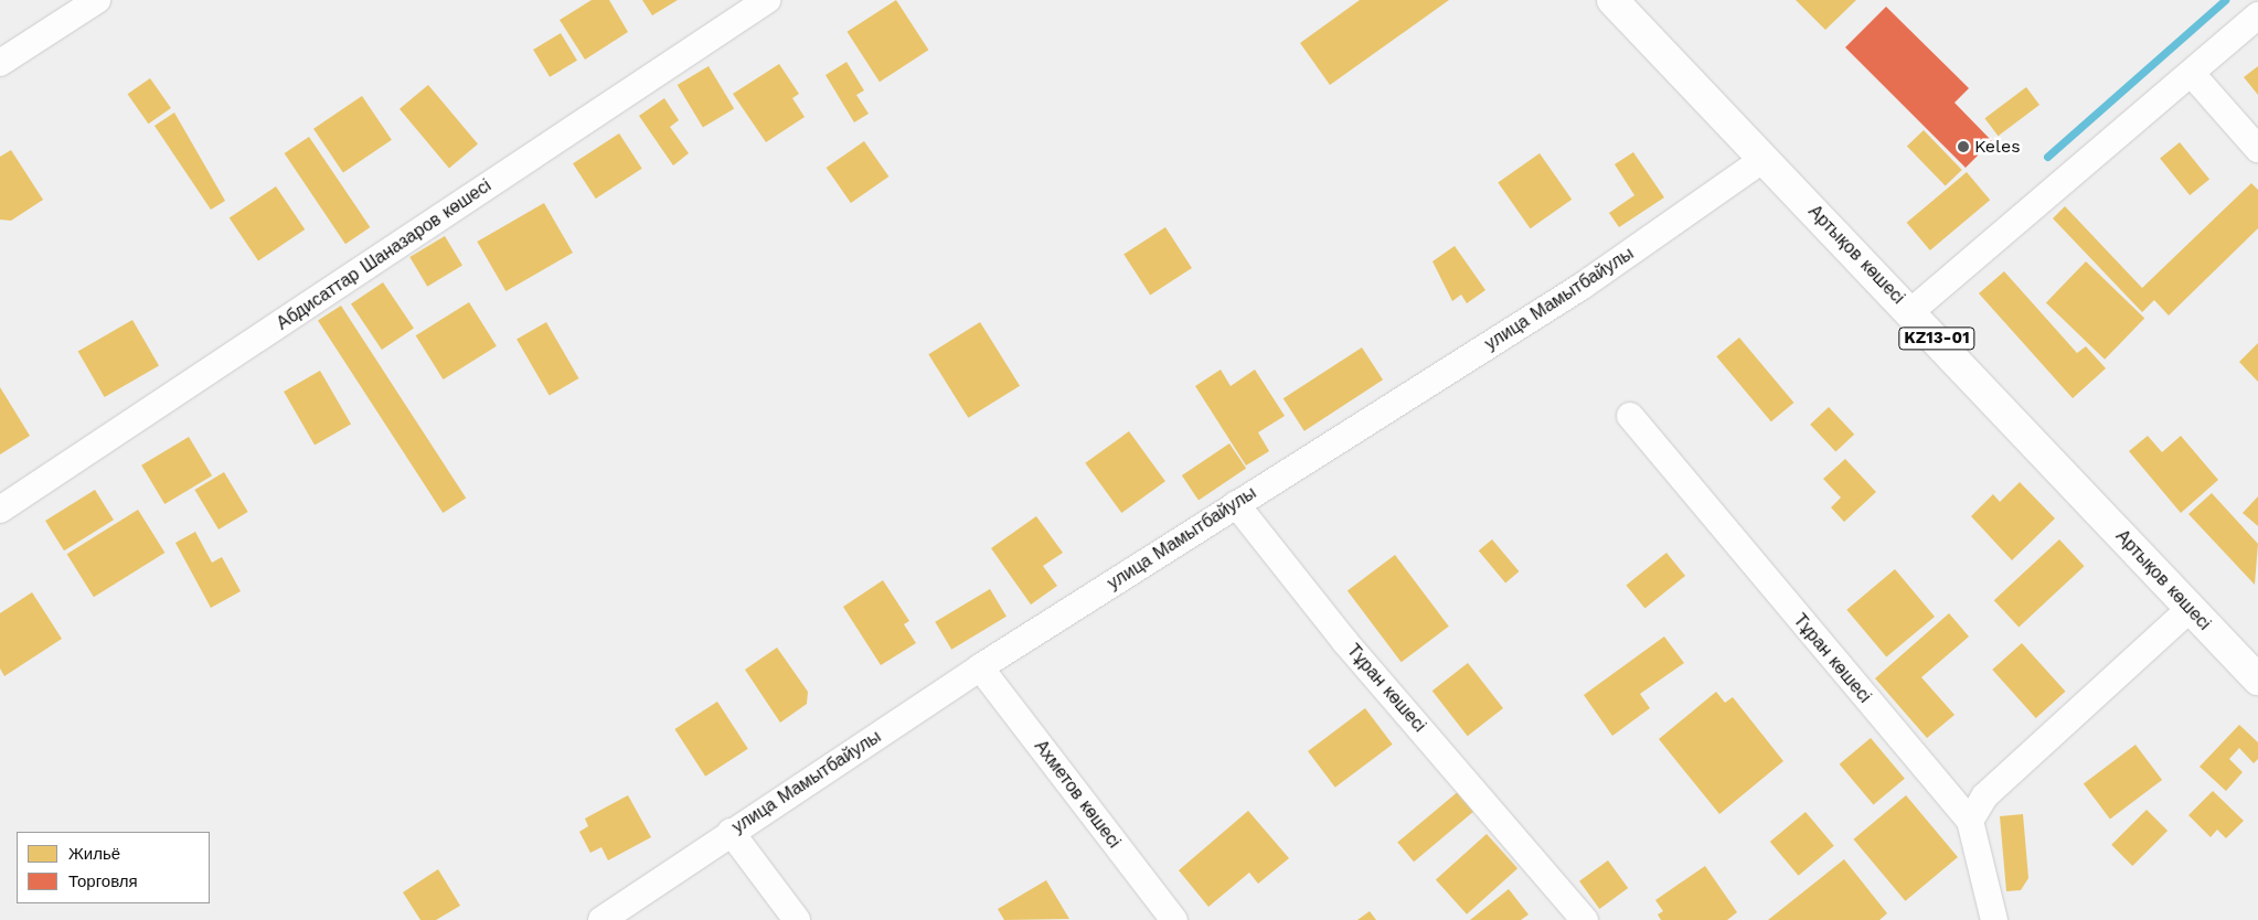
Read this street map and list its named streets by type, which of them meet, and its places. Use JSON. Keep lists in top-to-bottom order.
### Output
{
  "streets": {
    "highway": ["Артықов көшесі", "KZ13-01"],
    "street": [
      "Абдисаттар Шаназаров көшесі",
      "улица Мамытбайулы",
      "Тұран көшесі",
      "Ахметов көшесі"
    ]
  },
  "crossings": [
    ["Артықов көшесі", "улица Мамытбайулы"],
    ["улица Мамытбайулы", "Тұран көшесі"],
    ["улица Мамытбайулы", "Ахметов көшесі"]
  ],
  "places": ["Keles"],
  "legend": ["Жильё", "Торговля"]
}
